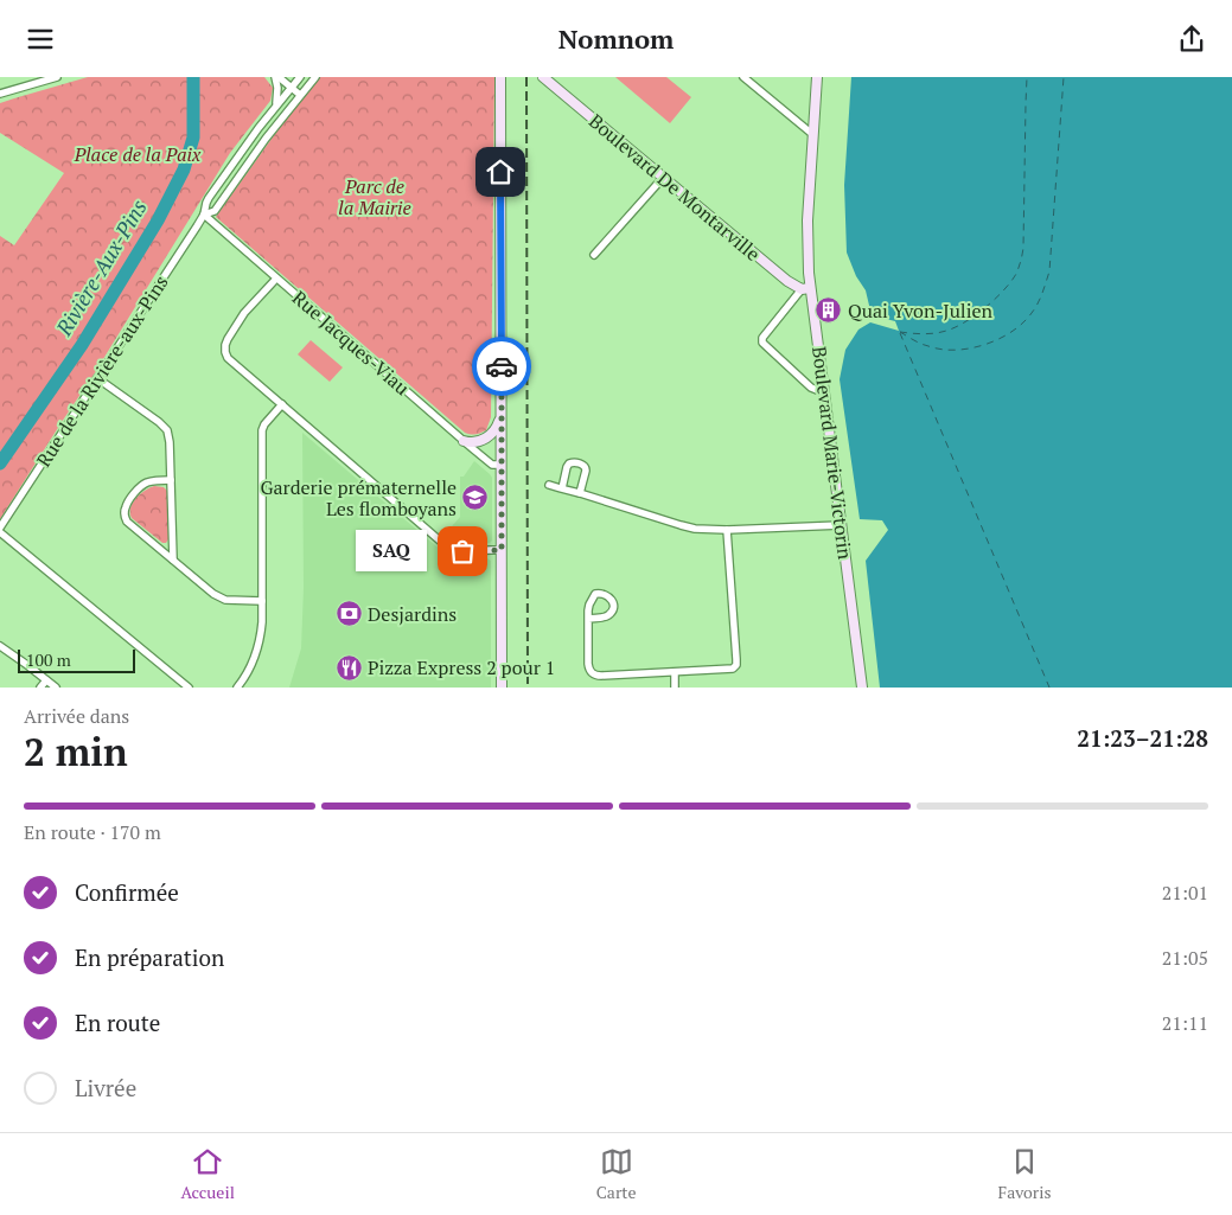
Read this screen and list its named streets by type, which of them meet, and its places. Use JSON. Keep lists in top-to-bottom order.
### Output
{
  "streets": {
    "street": [
      "Boulevard De Montarville",
      "Rue Jacques-Viau",
      "Rue de la Rivière-aux-Pins",
      "Boulevard Marie-Victorin"
    ]
  },
  "crossings": [
    ["Boulevard De Montarville", "Boulevard Marie-Victorin"],
    ["Rue Jacques-Viau", "Rue de la Rivière-aux-Pins"]
  ],
  "water": ["Rivière-Aux-Pins"],
  "parks": ["Place de la Paix", "Parc de la Mairie"],
  "places": {
    "building": ["Quai Yvon-Julien"],
    "school or university": ["Garderie prématernelle Les flomboyans"],
    "other": ["SAQ"],
    "bank": ["Desjardins"],
    "restaurant": ["Pizza Express 2 pour 1"]
  },
  "scale_bar": "100 m",
  "page": {
    "header": "Nomnom",
    "bubble": "SAQ",
    "scale": "100 m",
    "heading": ["2 min", "Arrivée dans", "21:23–21:28"],
    "bar": "En route · 170 m",
    "list": [
      ["Confirmée", "21:01"],
      ["En préparation", "21:05"],
      ["En route", "21:11"],
      "Livrée"
    ],
    "tabs": ["Accueil", "Carte", "Favoris"]
  }
}
